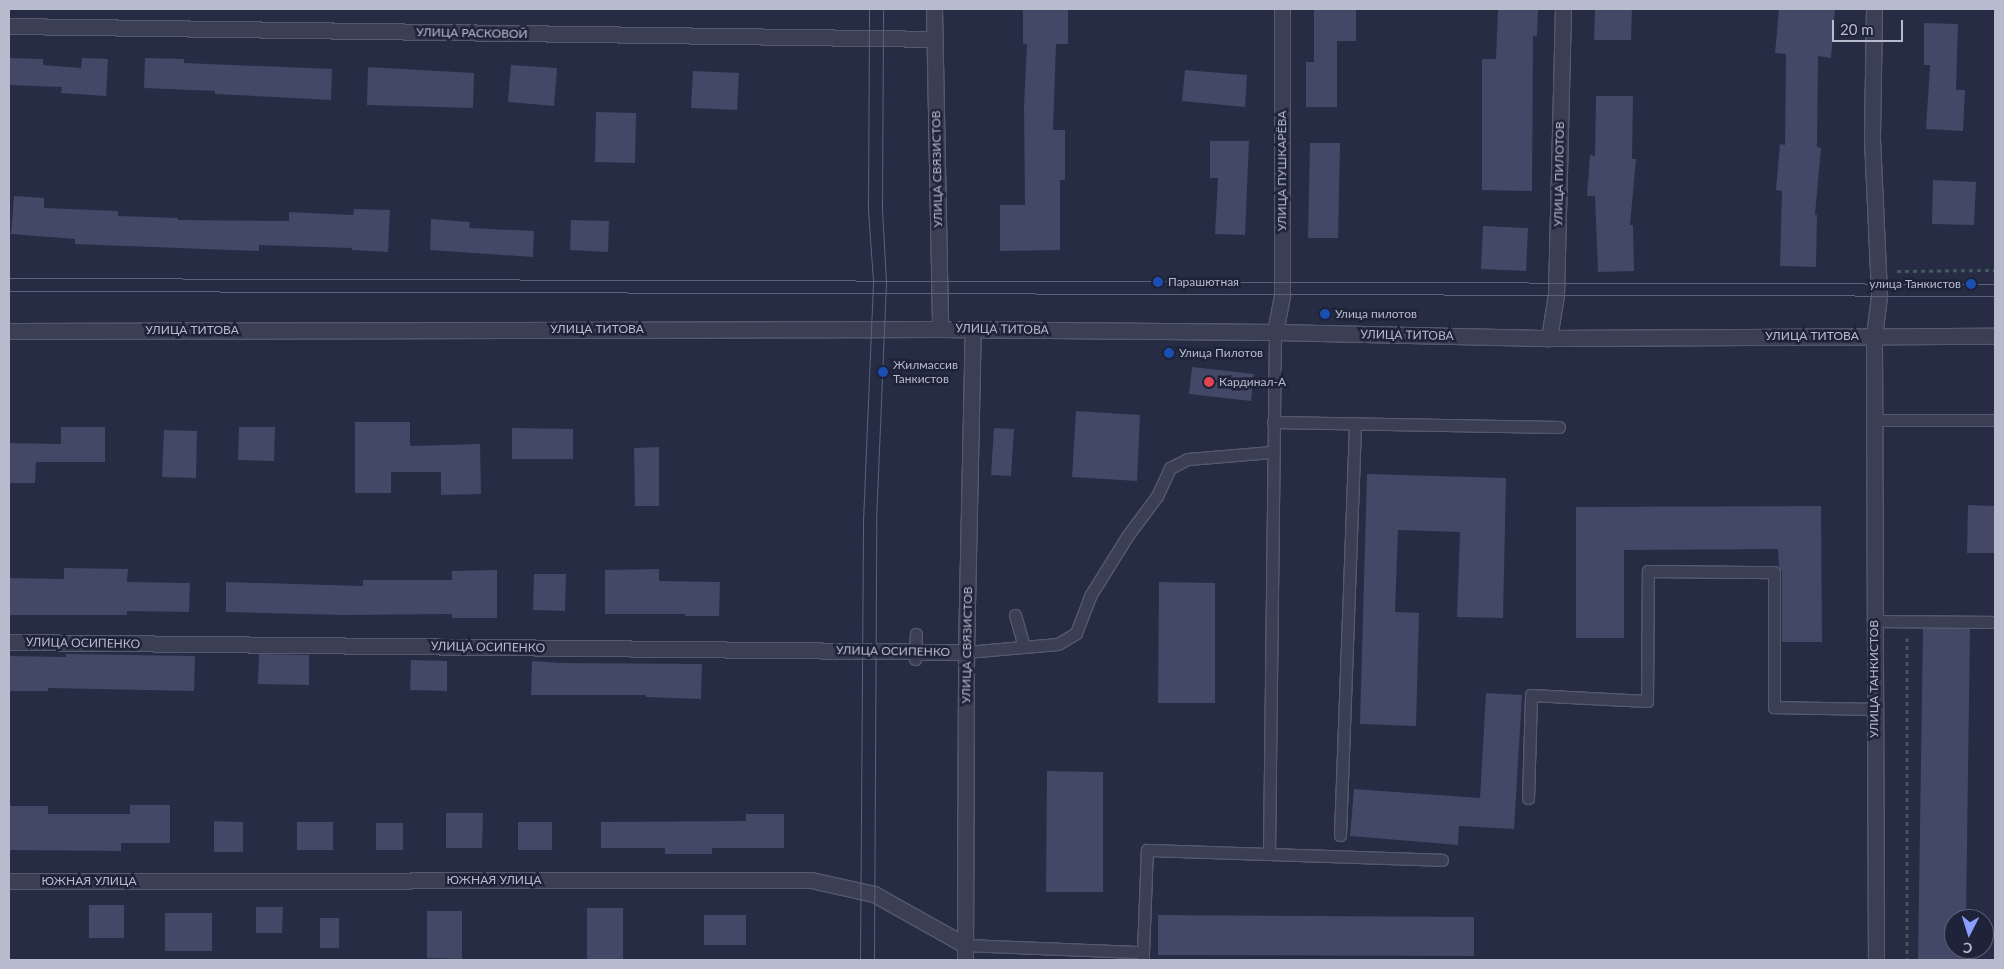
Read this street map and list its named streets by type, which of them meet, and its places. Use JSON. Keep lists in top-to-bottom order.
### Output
{
  "streets": {
    "street": [
      "УЛИЦА РАСКОВОЙ",
      "УЛИЦА СВЯЗИСТОВ",
      "УЛИЦА ПУШКАРЁВА",
      "УЛИЦА ПИЛОТОВ",
      "УЛИЦА ТИТОВА",
      "УЛИЦА ОСИПЕНКО",
      "УЛИЦА ТАНКИСТОВ",
      "ЮЖНАЯ УЛИЦА"
    ]
  },
  "crossings": [
    ["УЛИЦА РАСКОВОЙ", "УЛИЦА СВЯЗИСТОВ"],
    ["УЛИЦА СВЯЗИСТОВ", "УЛИЦА ТИТОВА"],
    ["УЛИЦА СВЯЗИСТОВ", "УЛИЦА ОСИПЕНКО"],
    ["УЛИЦА СВЯЗИСТОВ", "ЮЖНАЯ УЛИЦА"],
    ["УЛИЦА ПУШКАРЁВА", "УЛИЦА ТИТОВА"],
    ["УЛИЦА ПИЛОТОВ", "УЛИЦА ТИТОВА"],
    ["УЛИЦА ТИТОВА", "УЛИЦА ТАНКИСТОВ"]
  ],
  "places": [
    "Парашютная",
    "улица Танкистов",
    "Улица пилотов",
    "Улица Пилотов",
    "Жилмассив Танкистов",
    "Кардинал-А"
  ],
  "scale_bar": "20 m",
  "north": "bottom"
}
